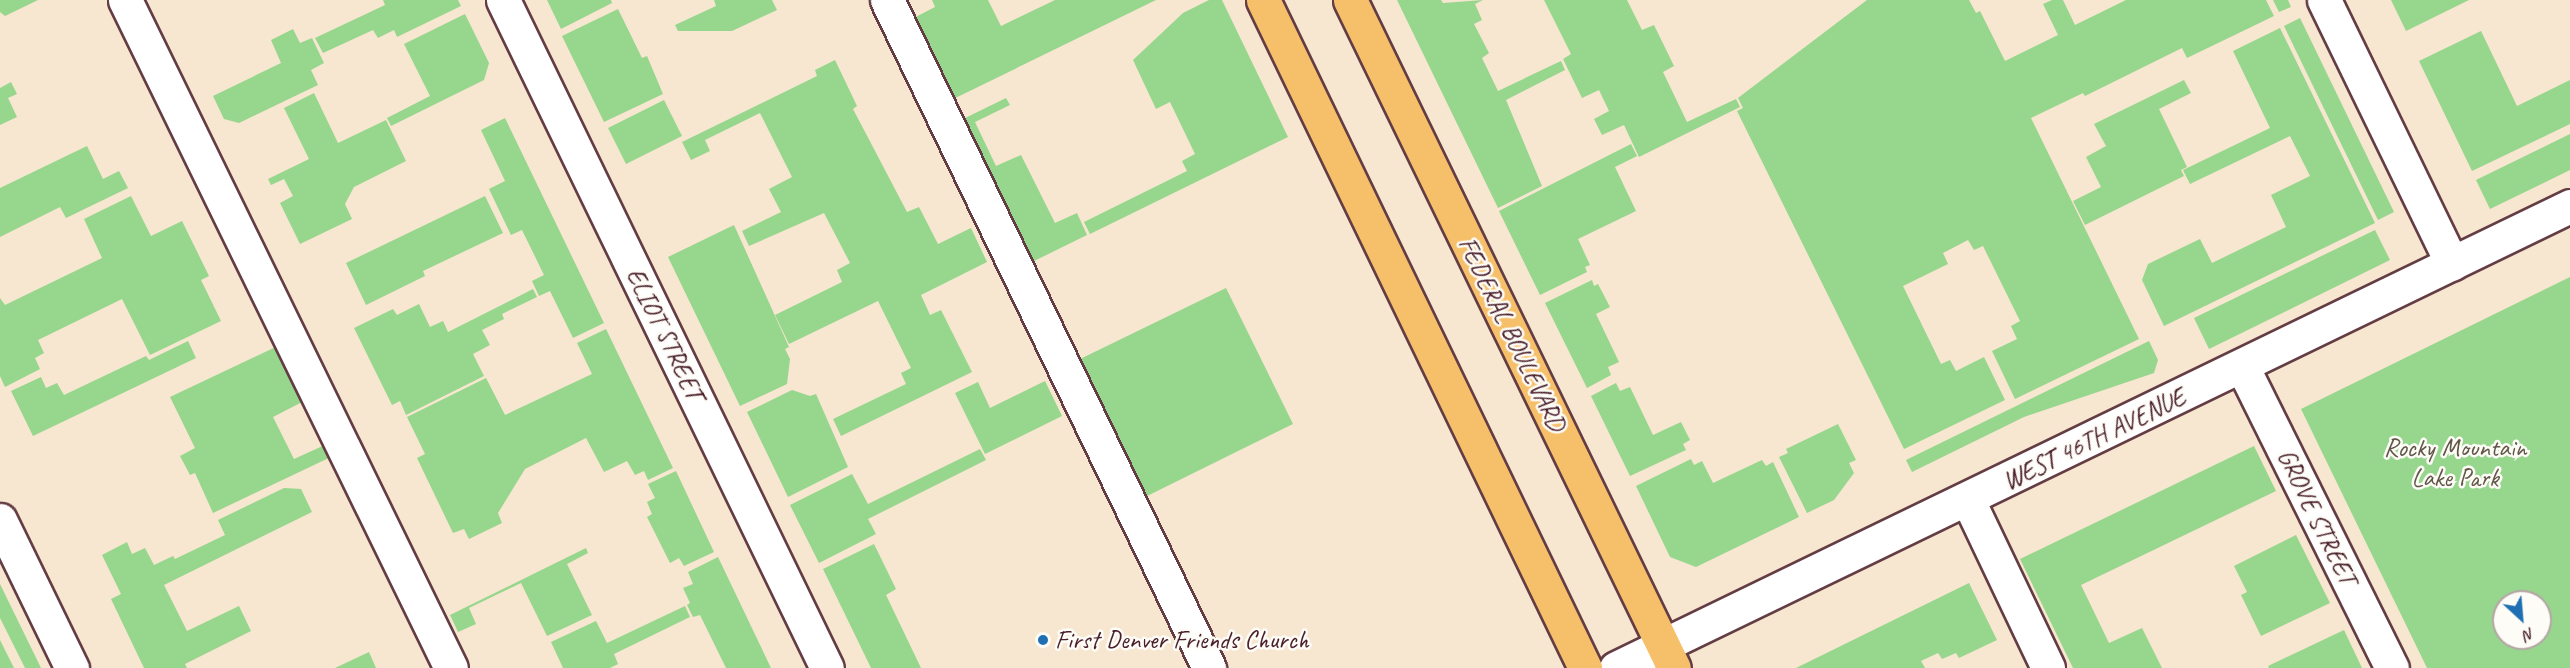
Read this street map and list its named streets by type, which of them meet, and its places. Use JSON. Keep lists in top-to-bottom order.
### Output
{
  "streets": {
    "main road": ["FEDERAL BOULEVARD"],
    "street": ["ELIOT STREET", "WEST 46TH AVENUE", "GROVE STREET"]
  },
  "crossings": [
    ["FEDERAL BOULEVARD", "WEST 46TH AVENUE"],
    ["WEST 46TH AVENUE", "GROVE STREET"]
  ],
  "parks": ["Rocky Mountain Lake Park"],
  "places": ["First Denver Friends Church"],
  "north": "bottom right"
}
